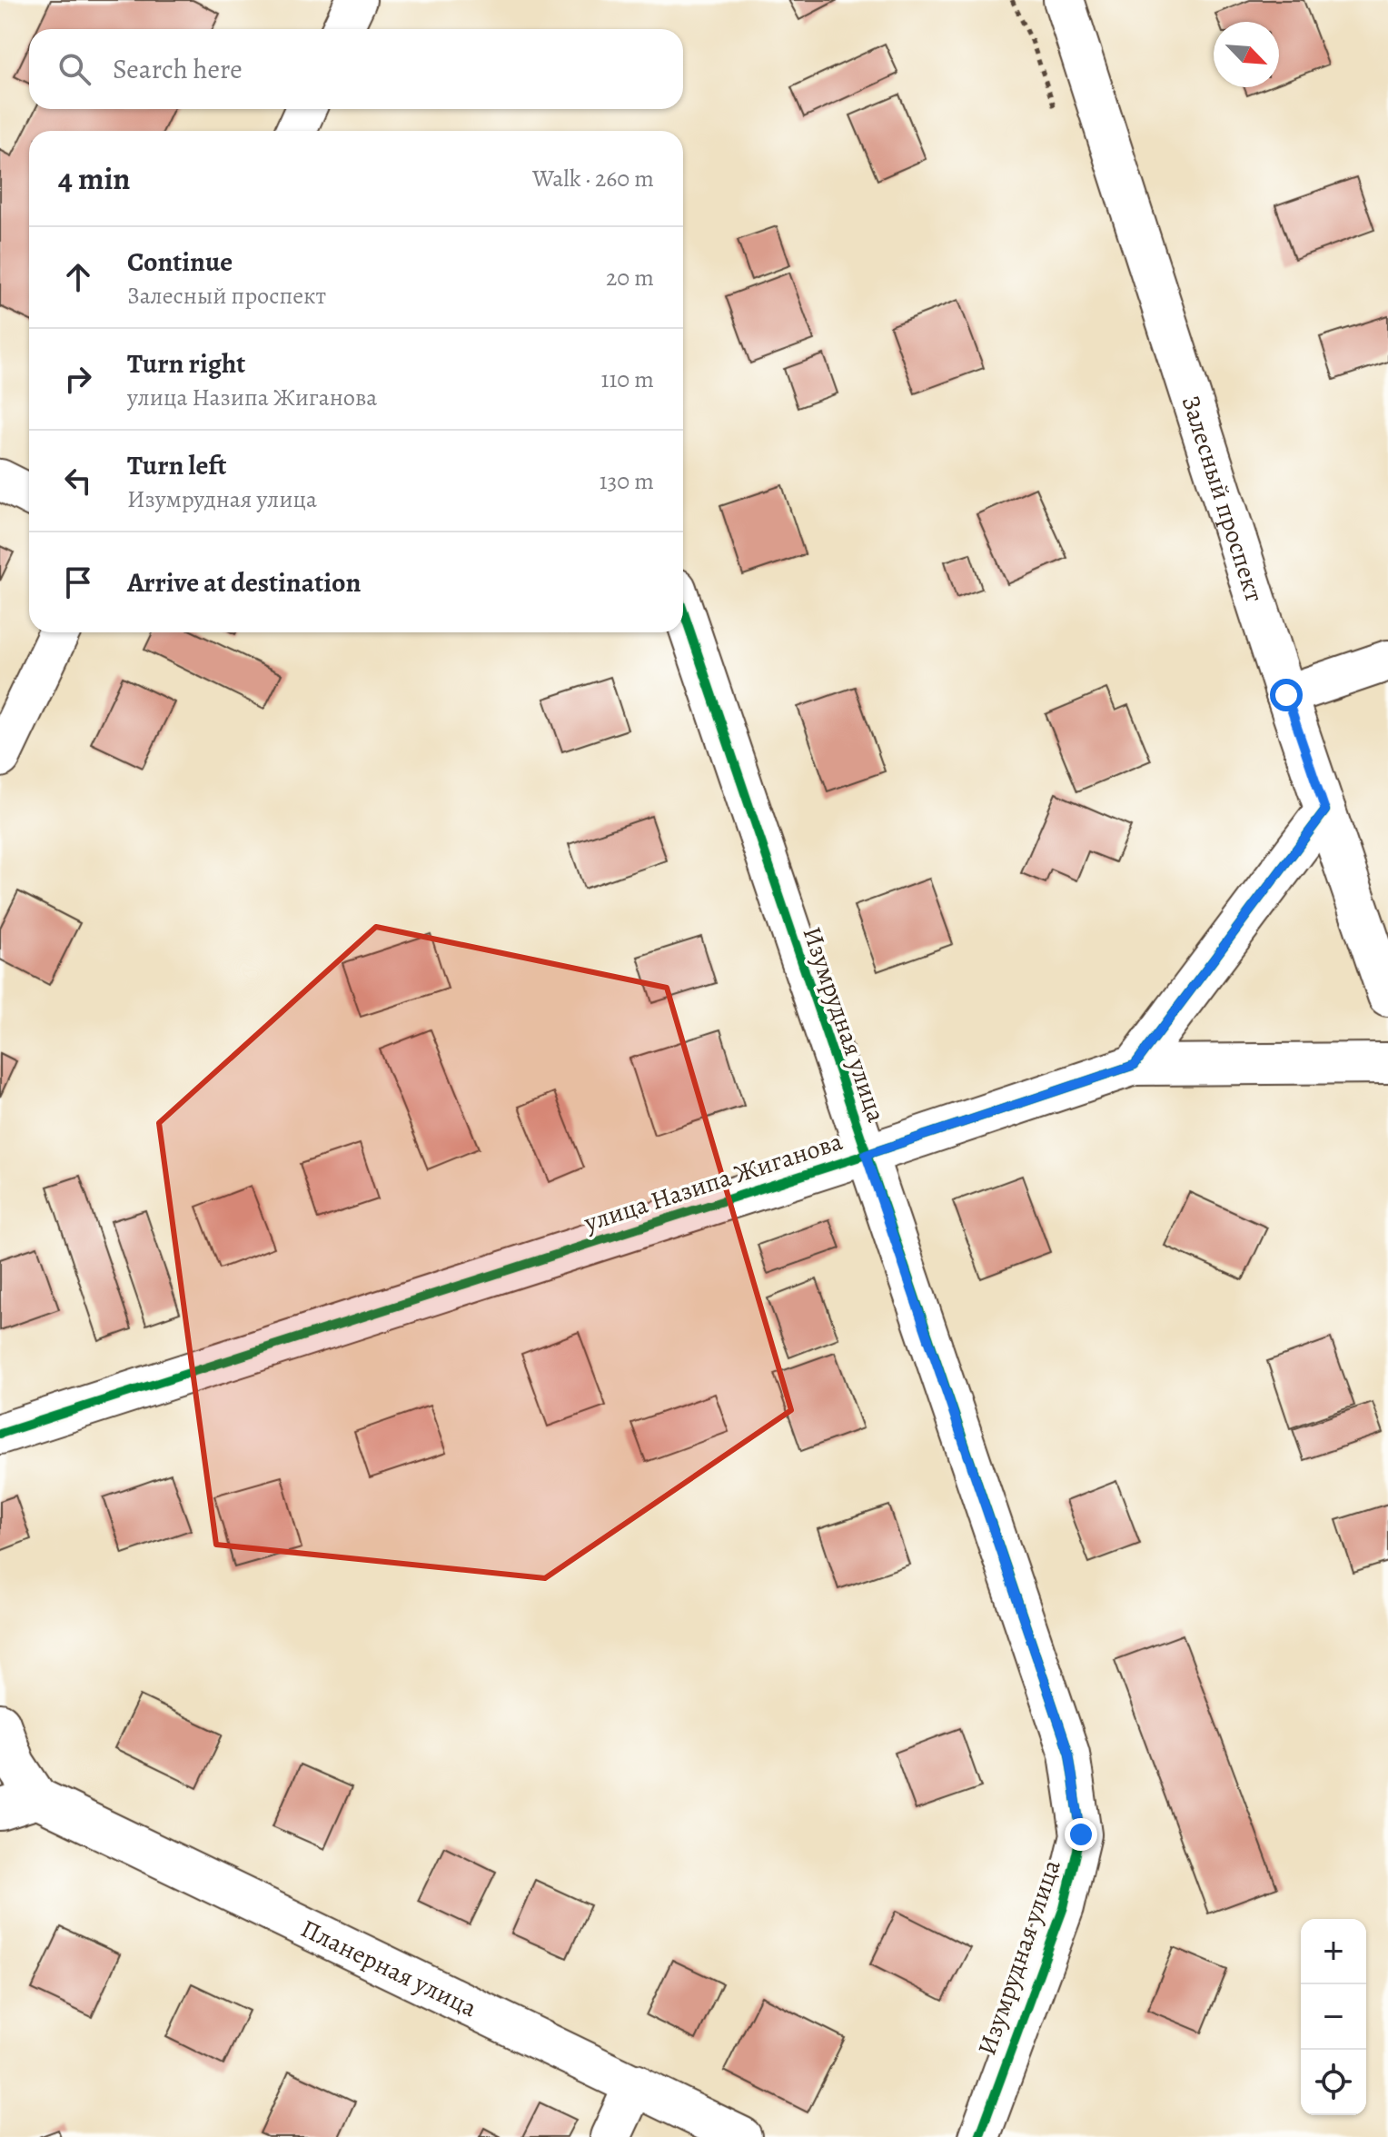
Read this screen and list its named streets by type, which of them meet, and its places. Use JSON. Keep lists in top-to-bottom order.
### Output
{
  "streets": {
    "street": [
      "Залесный проспект",
      "Изумрудная улица",
      "улица Назипа Жиганова",
      "Планерная улица"
    ]
  },
  "crossings": [
    ["Изумрудная улица", "улица Назипа Жиганова"]
  ],
  "north": "bottom right",
  "page": {
    "search": "Search here",
    "heading": ["4 min", "Walk · 260 m"],
    "list": [
      ["Continue", "Залесный проспект", "20 m"],
      ["Turn right", "улица Назипа Жиганова", "110 m"],
      ["Turn left", "Изумрудная улица", "130 m"],
      "Arrive at destination"
    ],
    "map_buttons": ["+", "−"]
  }
}
